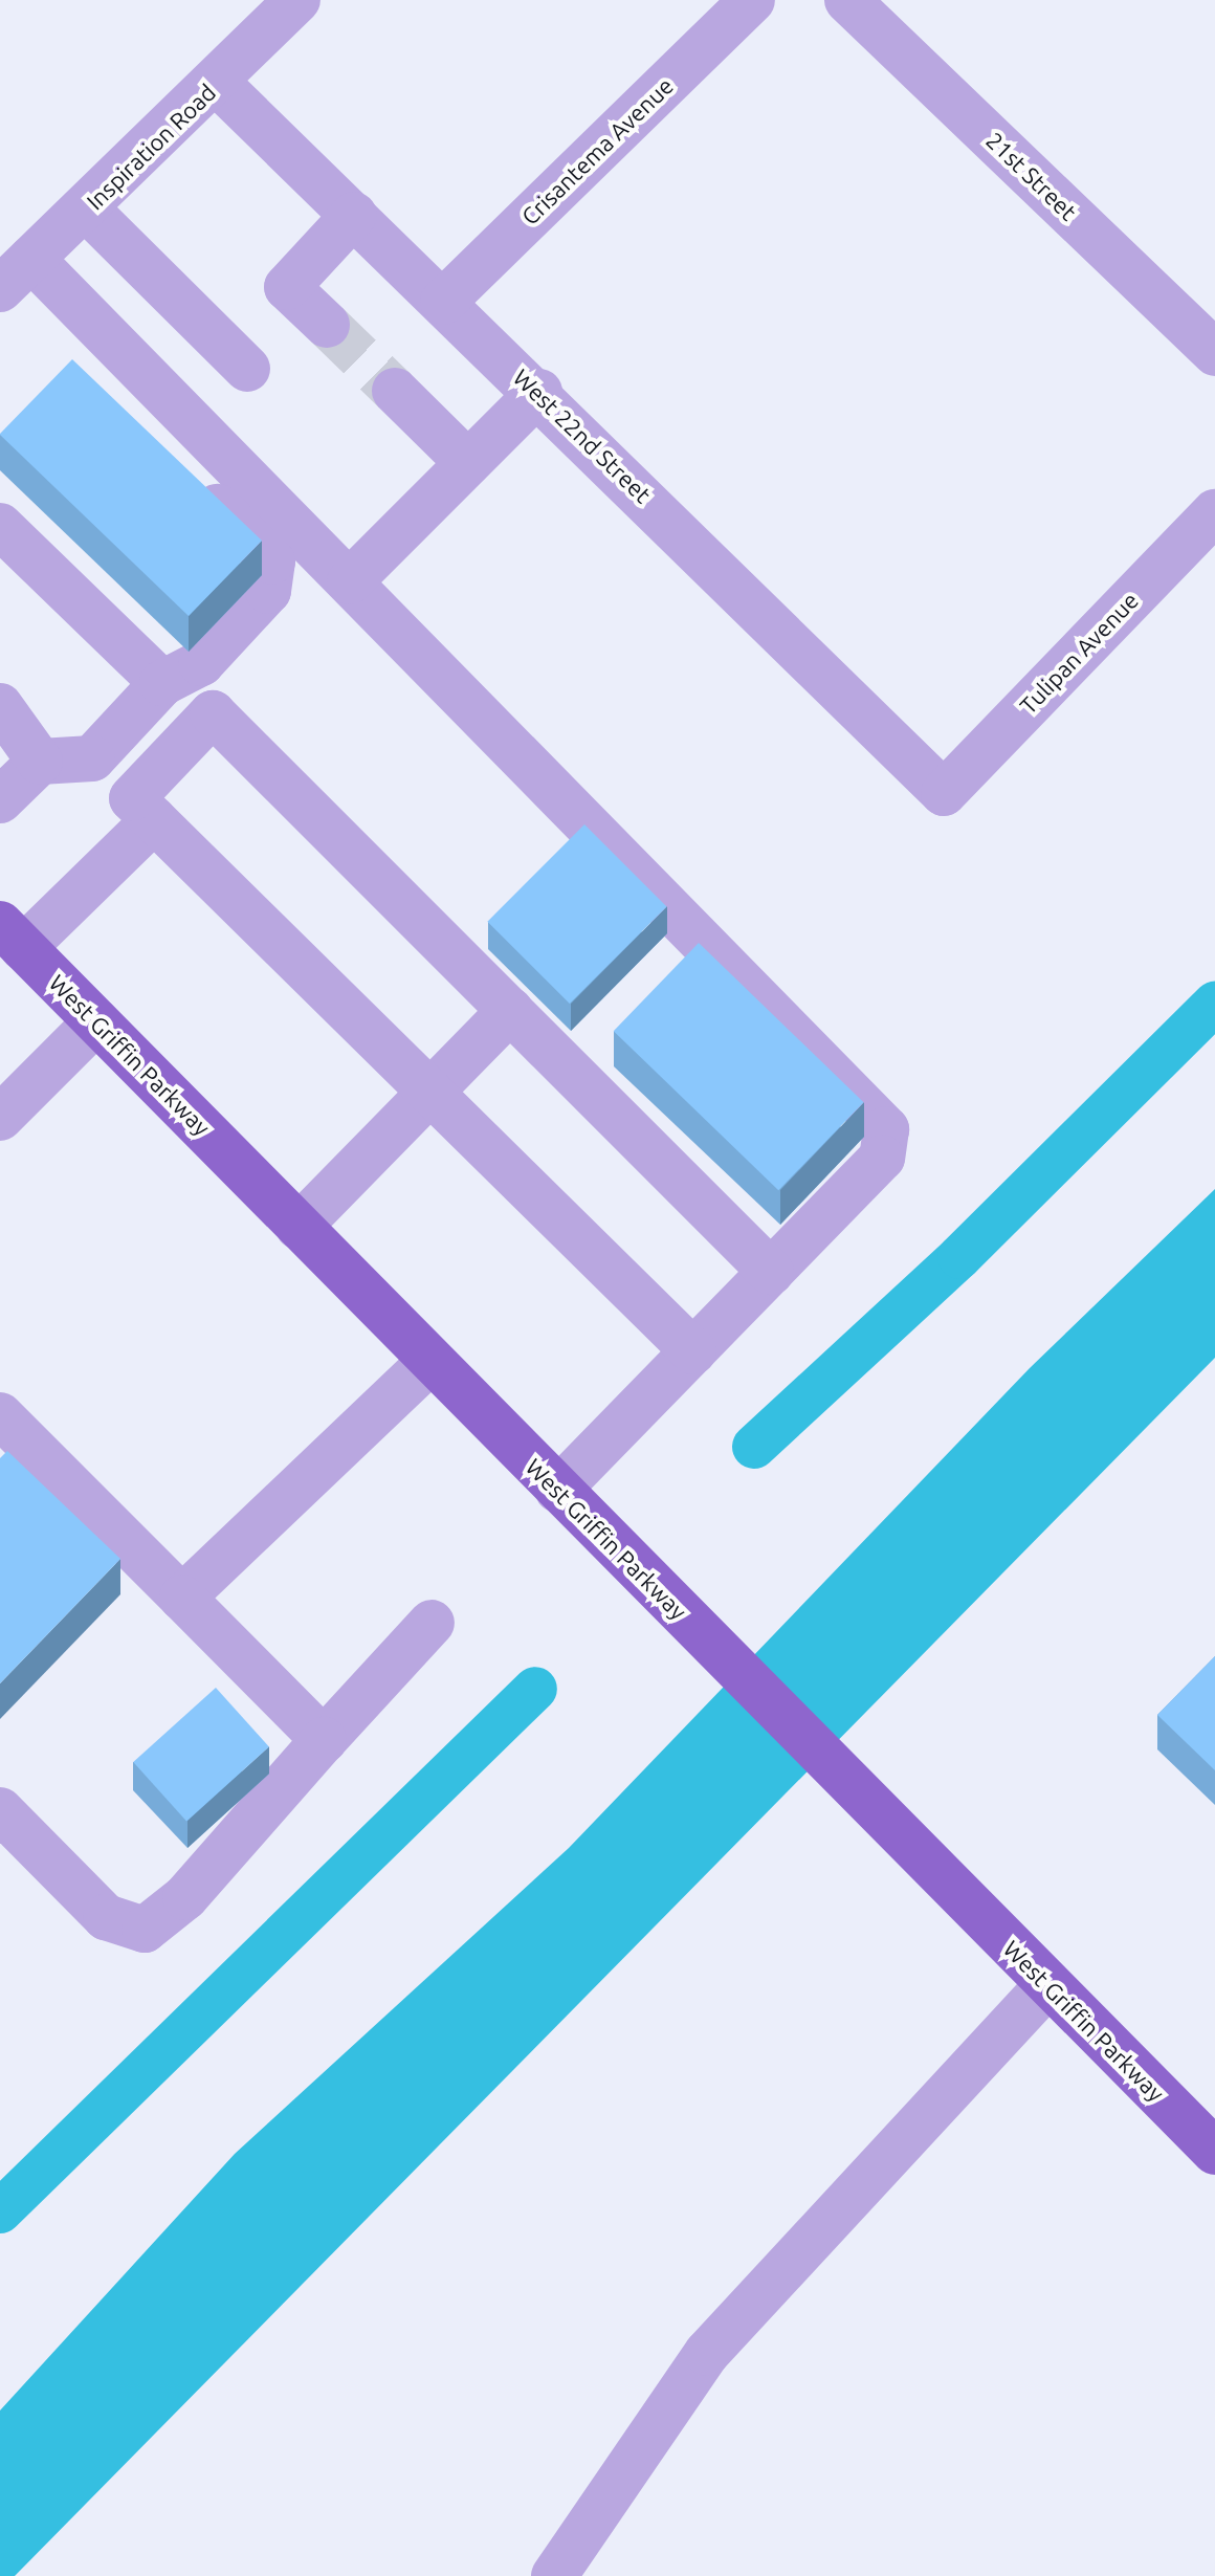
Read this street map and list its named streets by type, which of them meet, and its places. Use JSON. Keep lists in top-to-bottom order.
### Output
{
  "streets": {
    "main road": ["West Griffin Parkway"],
    "street": [
      "Inspiration Road",
      "Crisantema Avenue",
      "21st Street",
      "West 22nd Street",
      "Tulipan Avenue"
    ]
  },
  "crossings": [
    ["Inspiration Road", "West 22nd Street"],
    ["Crisantema Avenue", "West 22nd Street"],
    ["West 22nd Street", "Tulipan Avenue"]
  ]
}
